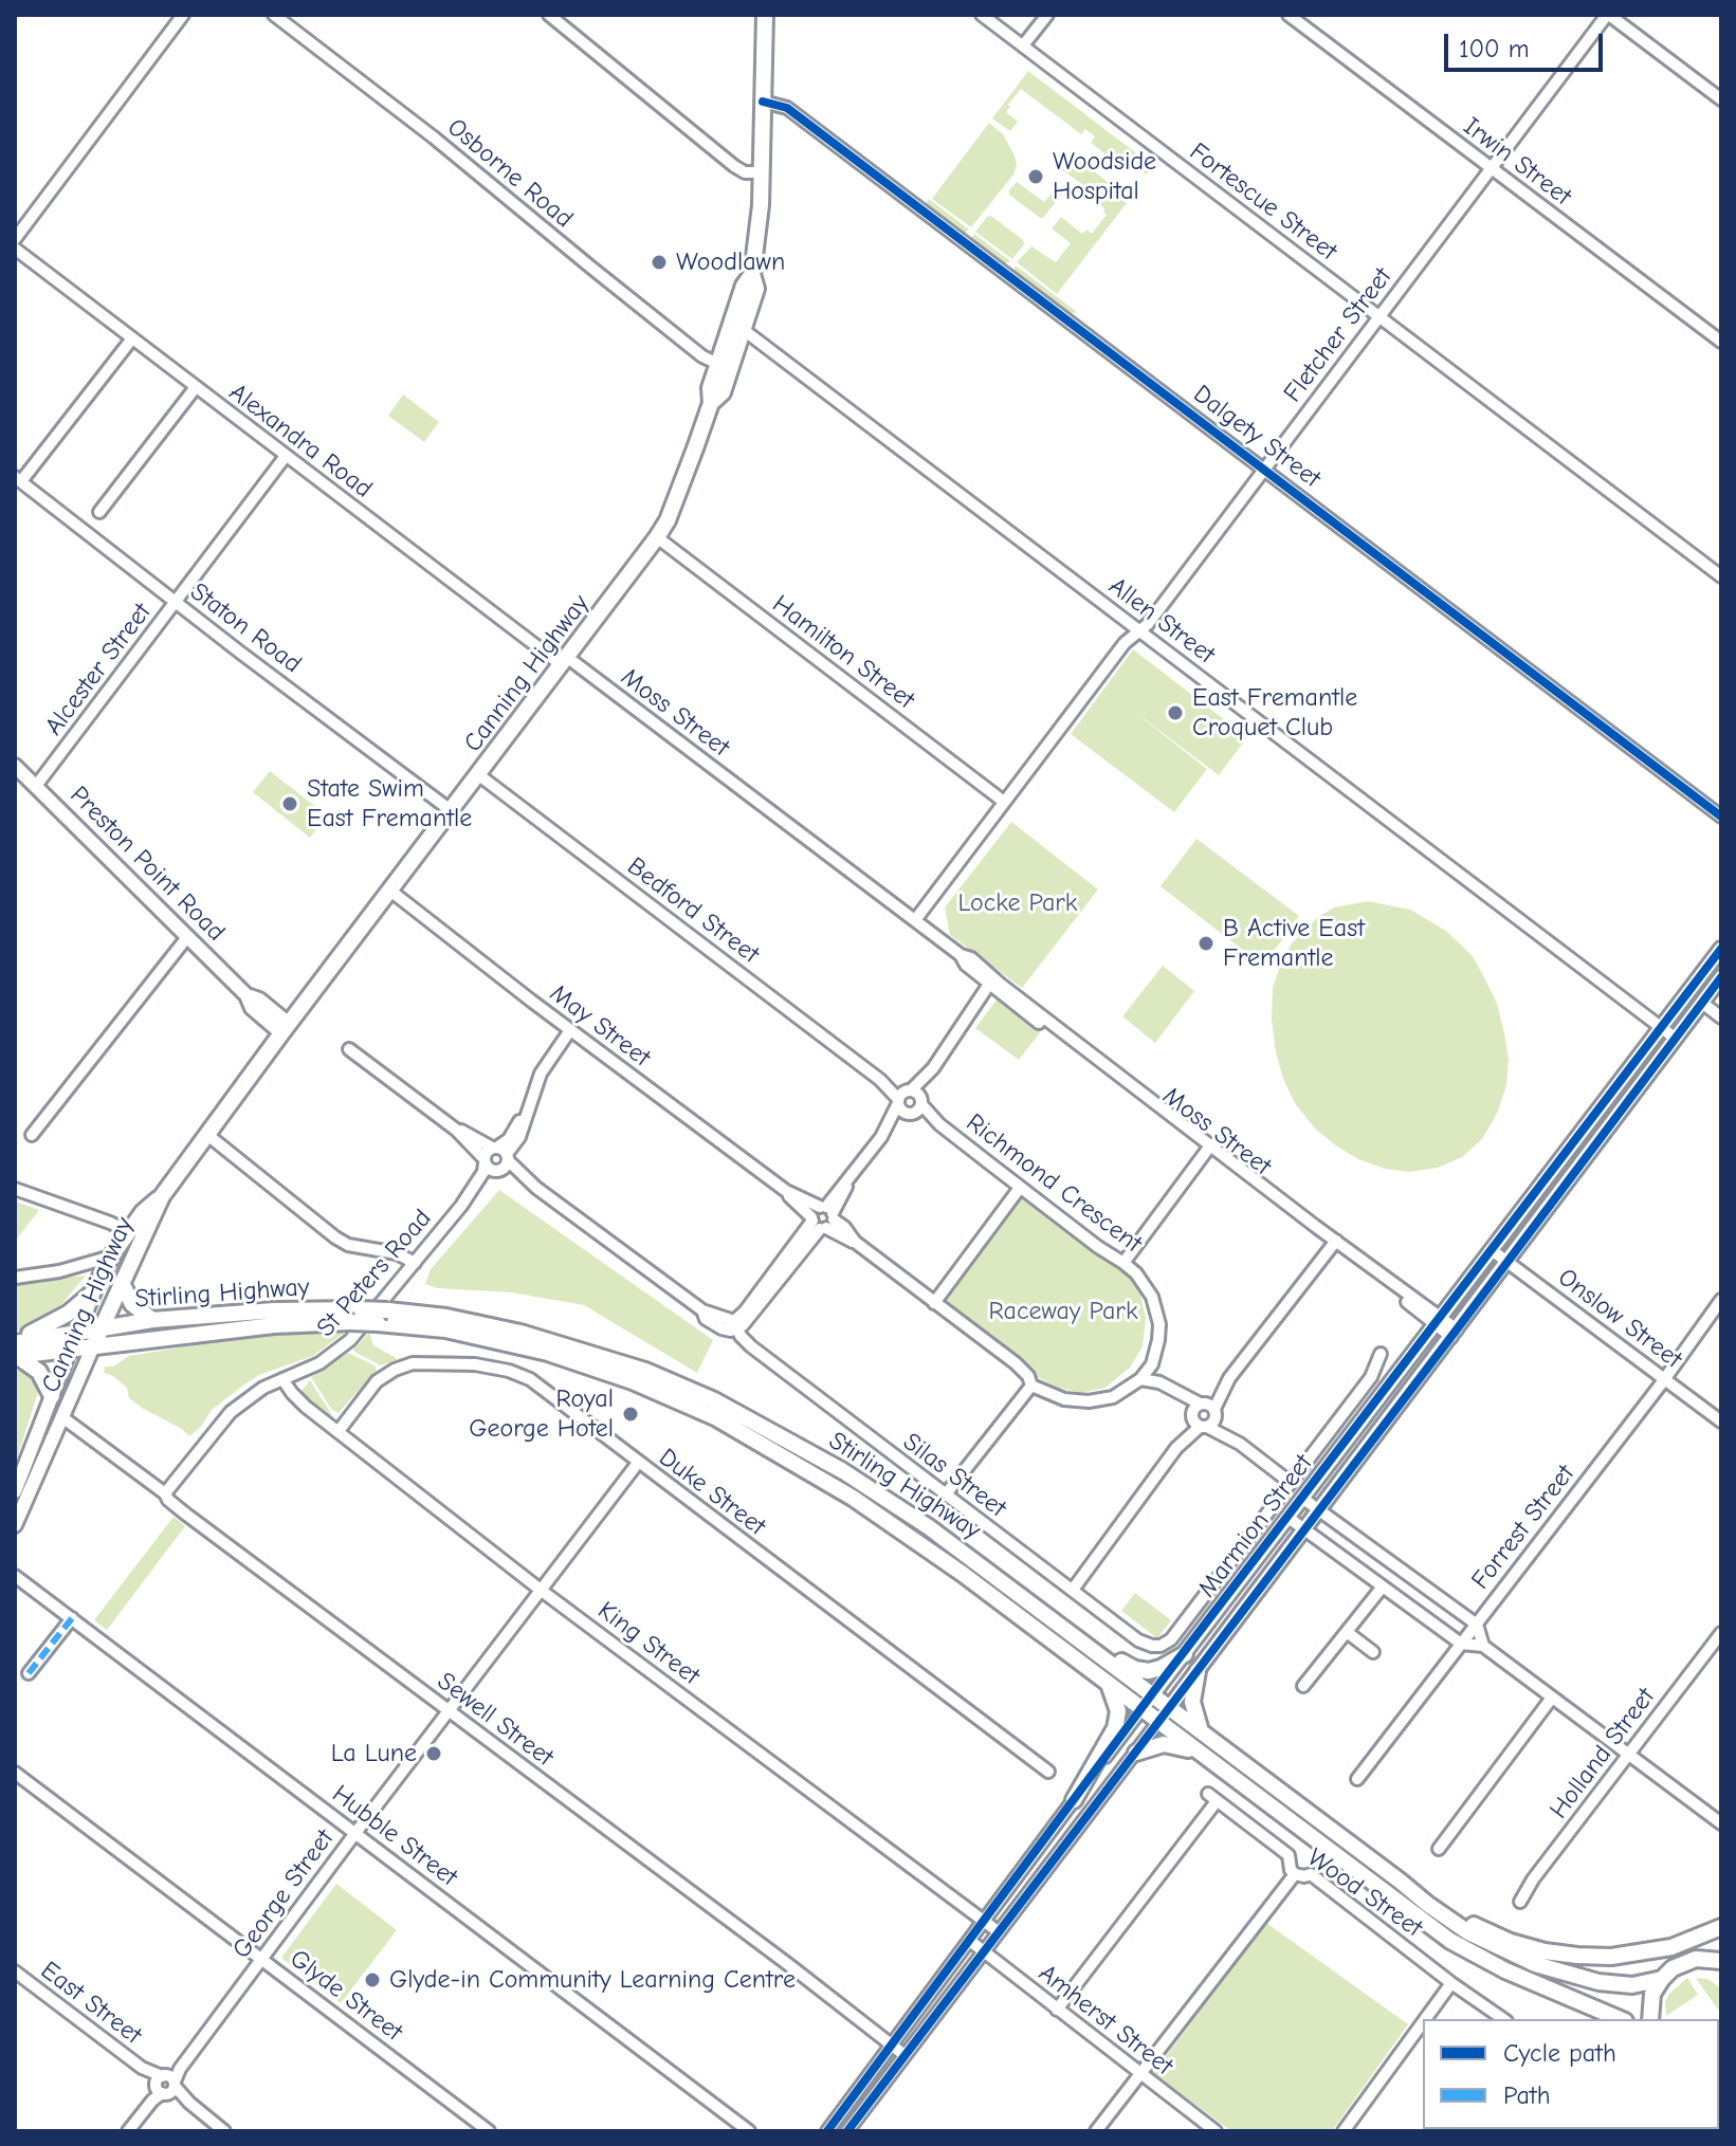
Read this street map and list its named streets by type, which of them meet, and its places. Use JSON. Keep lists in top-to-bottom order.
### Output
{
  "streets": {
    "highway": ["Canning Highway", "Stirling Highway"],
    "main road": ["Preston Point Road", "Marmion Street"],
    "street": [
      "Irwin Street",
      "Osborne Road",
      "Fortescue Street",
      "Fletcher Street",
      "Dalgety Street",
      "Alexandra Road",
      "Allen Street",
      "Staton Road",
      "Hamilton Street",
      "Alcester Street",
      "Moss Street",
      "Bedford Street",
      "May Street",
      "Richmond Crescent",
      "St Peters Road",
      "Onslow Street",
      "Silas Street",
      "Duke Street",
      "Forrest Street",
      "King Street",
      "Sewell Street",
      "Holland Street",
      "Hubble Street",
      "Wood Street",
      "George Street",
      "Glyde Street",
      "East Street",
      "Amherst Street"
    ]
  },
  "crossings": [
    ["Irwin Street", "Fletcher Street"],
    ["Osborne Road", "Canning Highway"],
    ["Fortescue Street", "Fletcher Street"],
    ["Fletcher Street", "Dalgety Street"],
    ["Fletcher Street", "Allen Street"],
    ["Fletcher Street", "Hamilton Street"],
    ["Fletcher Street", "Moss Street"],
    ["Dalgety Street", "Canning Highway"],
    ["Alexandra Road", "Alcester Street"],
    ["Alexandra Road", "Canning Highway"],
    ["Alexandra Road", "Moss Street"],
    ["Allen Street", "Canning Highway"],
    ["Allen Street", "Marmion Street"],
    ["Staton Road", "Alcester Street"],
    ["Staton Road", "Canning Highway"],
    ["Hamilton Street", "Canning Highway"],
    ["Alcester Street", "Preston Point Road"],
    ["Canning Highway", "Moss Street"],
    ["Canning Highway", "Preston Point Road"],
    ["Canning Highway", "Bedford Street"],
    ["Canning Highway", "May Street"],
    ["Canning Highway", "Stirling Highway"],
    ["Canning Highway", "Sewell Street"],
    ["Moss Street", "Marmion Street"],
    ["May Street", "St Peters Road"],
    ["St Peters Road", "Silas Street"],
    ["St Peters Road", "King Street"],
    ["St Peters Road", "Sewell Street"],
    ["Stirling Highway", "Marmion Street"],
    ["Onslow Street", "Marmion Street"],
    ["Onslow Street", "Forrest Street"],
    ["Duke Street", "King Street"],
    ["Duke Street", "George Street"],
    ["Marmion Street", "King Street"],
    ["Marmion Street", "Sewell Street"],
    ["Marmion Street", "Amherst Street"],
    ["King Street", "George Street"],
    ["Sewell Street", "George Street"],
    ["Hubble Street", "George Street"],
    ["Wood Street", "Amherst Street"],
    ["George Street", "Glyde Street"],
    ["George Street", "East Street"]
  ],
  "parks": ["Locke Park", "Raceway Park"],
  "places": [
    "Woodside Hospital",
    "Woodlawn",
    "East Fremantle Croquet Club",
    "State Swim East Fremantle",
    "B Active East Fremantle",
    "Royal George Hotel",
    "La Lune",
    "Glyde-in Community Learning Centre"
  ],
  "legend": ["Cycle path", "Path"],
  "scale_bar": "100 m"
}
